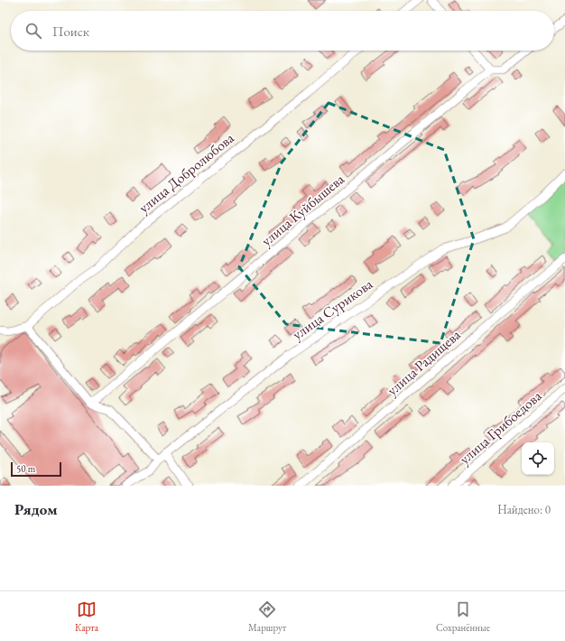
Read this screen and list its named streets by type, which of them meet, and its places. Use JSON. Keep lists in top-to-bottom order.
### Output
{
  "streets": {
    "street": [
      "улица Добролюбова",
      "улица Куйбышева",
      "улица Сурикова",
      "улица Радищева",
      "улица Грибоедова"
    ]
  },
  "scale_bar": "50 m",
  "page": {
    "search": "Поиск",
    "scale": "50 m",
    "heading": ["Рядом", "Найдено: 0"],
    "nav": ["Карта", "Маршрут", "Сохранённые"]
  }
}
